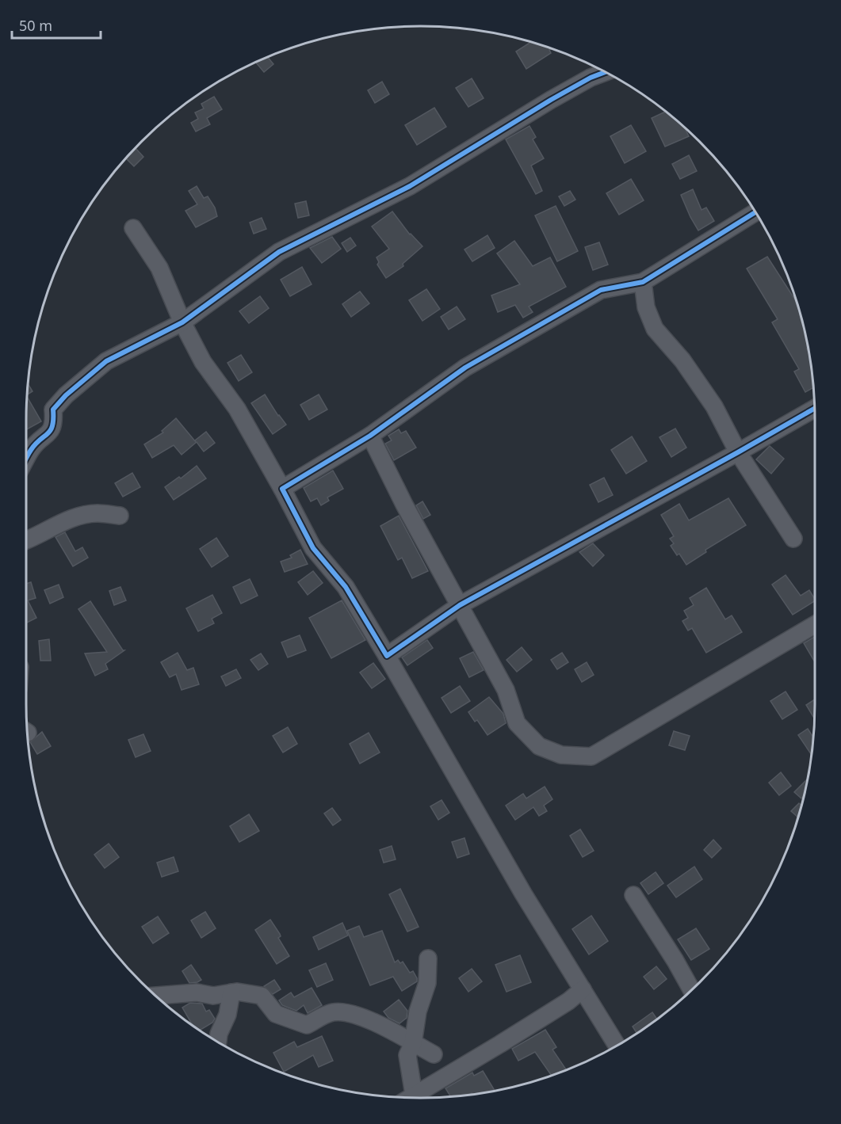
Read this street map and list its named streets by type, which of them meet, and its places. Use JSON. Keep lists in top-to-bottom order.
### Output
{
  "scale_bar": "50 m"
}
